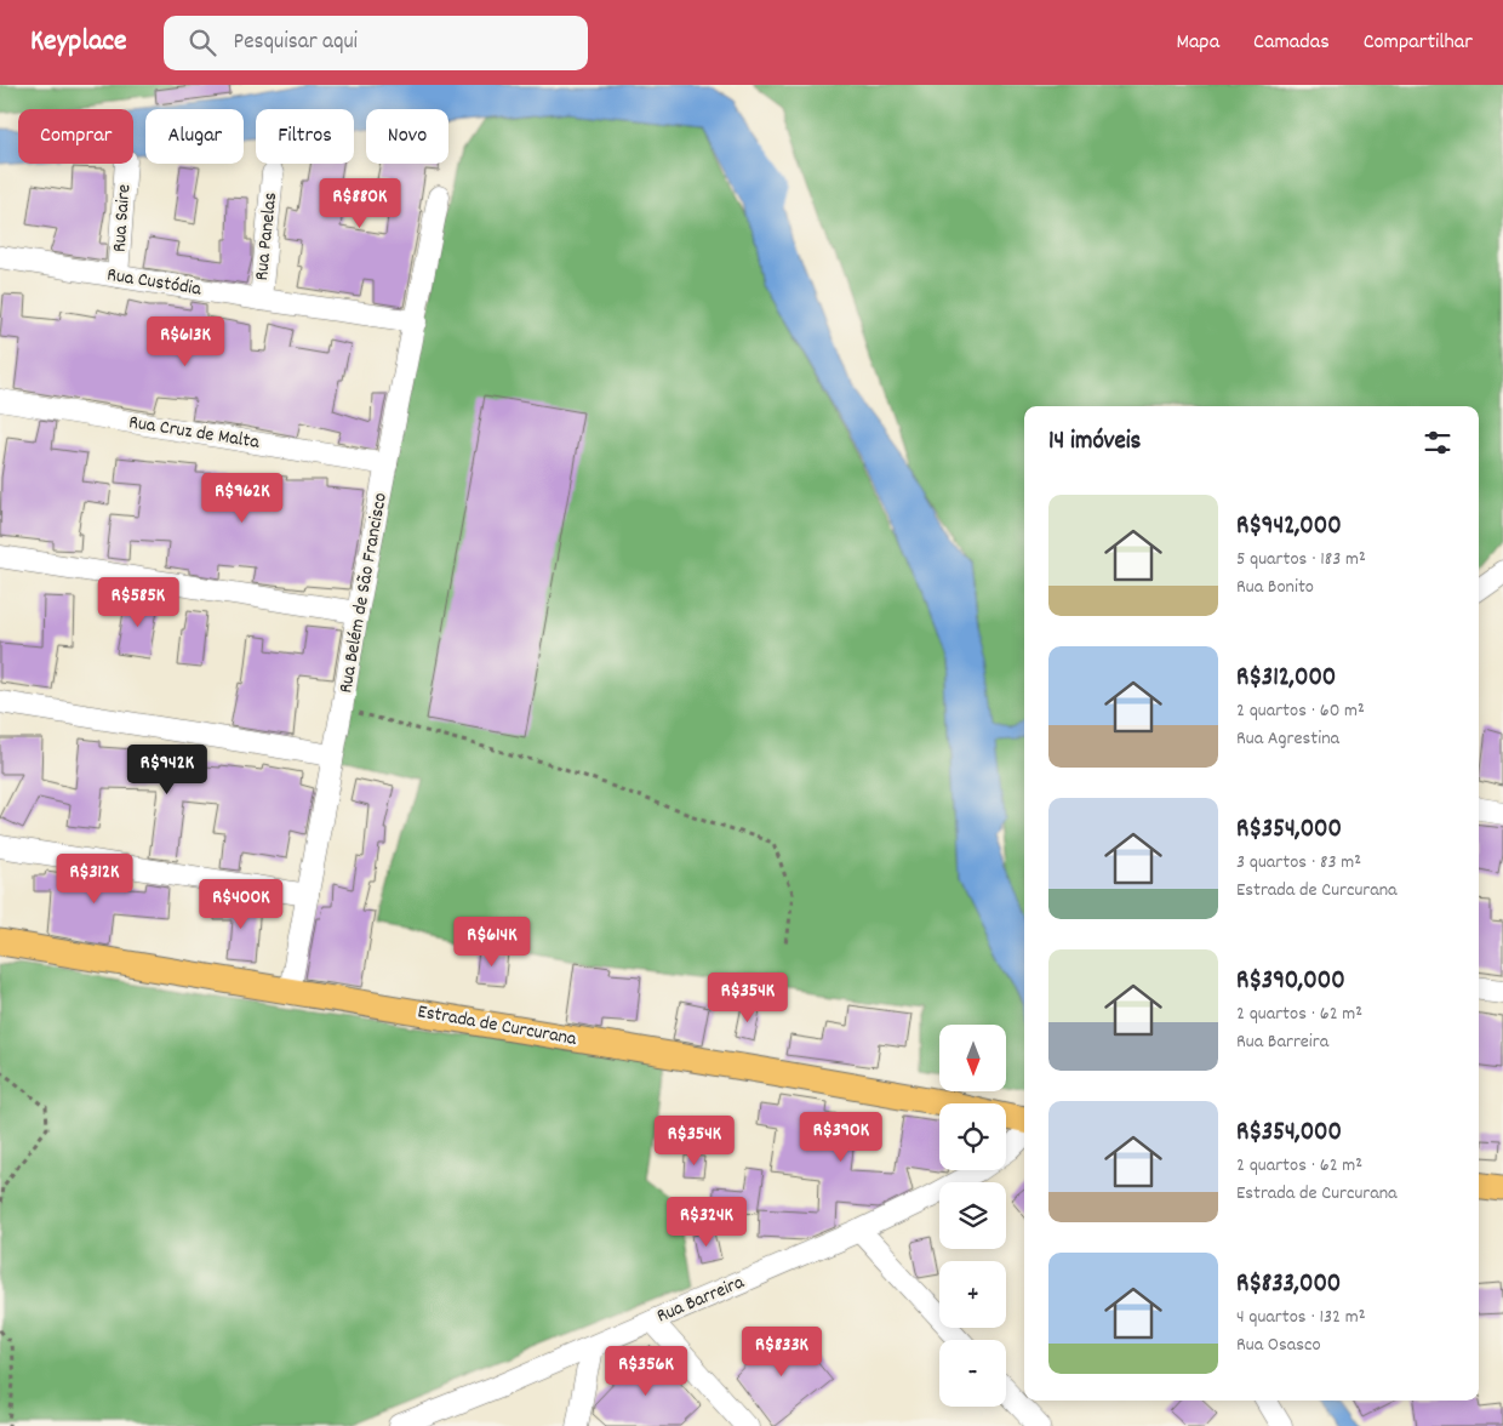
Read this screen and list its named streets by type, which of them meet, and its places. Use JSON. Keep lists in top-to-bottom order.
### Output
{
  "streets": {
    "main road": ["Estrada de Curcurana"],
    "street": [
      "Rua Saire",
      "Rua Panelas",
      "Rua Custódia",
      "Rua Cruz de Malta",
      "Rua Belém de São Francisco",
      "Rua Barreira"
    ]
  },
  "crossings": [
    ["Rua Saire", "Rua Custódia"],
    ["Rua Panelas", "Rua Custódia"],
    ["Rua Custódia", "Rua Belém de São Francisco"],
    ["Rua Cruz de Malta", "Rua Belém de São Francisco"],
    ["Rua Belém de São Francisco", "Estrada de Curcurana"]
  ],
  "north": "bottom",
  "page": {
    "header": "Keyplace",
    "search": "Pesquisar aqui",
    "nav": ["Mapa", "Camadas", "Compartilhar"],
    "chip": [
      "Comprar",
      "Alugar",
      "Filtros",
      "Novo"
    ],
    "price": [
      "R$880K",
      "R$613K",
      "R$962K",
      "R$585K",
      "R$942K",
      "R$312K",
      "R$400K",
      "R$614K",
      "R$354K",
      "R$390K",
      "R$354K",
      "R$324K",
      "R$833K",
      "R$356K"
    ],
    "heading": "14 imóveis",
    "list": [
      {
        "name": "R$942,000",
        "note": "5 quartos · 183 m² · Rua Bonito"
      },
      {
        "name": "R$312,000",
        "note": "2 quartos · 60 m² · Rua Agrestina"
      },
      {
        "name": "R$354,000",
        "note": "3 quartos · 83 m² · Estrada de Curcurana"
      },
      {
        "name": "R$390,000",
        "note": "2 quartos · 62 m² · Rua Barreira"
      },
      {
        "name": "R$354,000",
        "note": "2 quartos · 62 m² · Estrada de Curcurana"
      },
      {
        "name": "R$833,000",
        "note": "4 quartos · 132 m² · Rua Osasco"
      }
    ],
    "map_buttons": ["+", "−"]
  }
}
